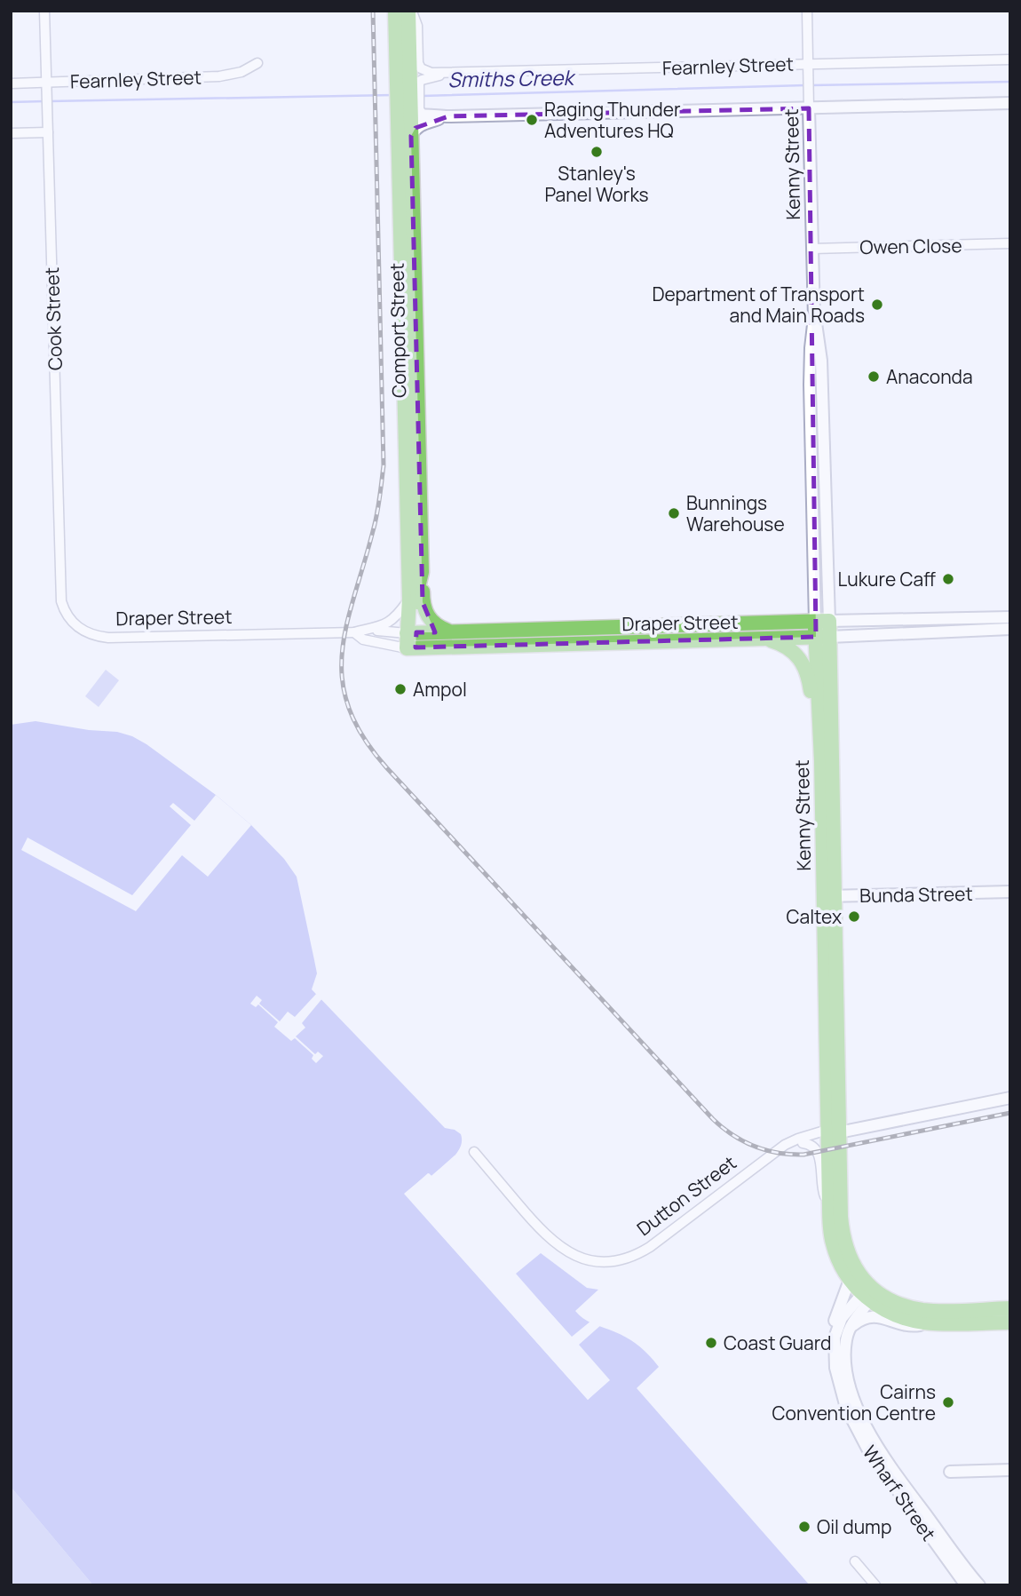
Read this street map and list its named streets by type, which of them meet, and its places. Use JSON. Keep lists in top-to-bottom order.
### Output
{
  "streets": {
    "highway": ["Kenny Street", "Comport Street", "Draper Street"],
    "street": [
      "Fearnley Street",
      "Owen Close",
      "Cook Street",
      "Bunda Street",
      "Dutton Street",
      "Wharf Street"
    ]
  },
  "crossings": [
    ["Fearnley Street", "Kenny Street"],
    ["Fearnley Street", "Cook Street"],
    ["Fearnley Street", "Comport Street"],
    ["Kenny Street", "Owen Close"],
    ["Kenny Street", "Draper Street"],
    ["Kenny Street", "Bunda Street"],
    ["Kenny Street", "Dutton Street"],
    ["Kenny Street", "Wharf Street"],
    ["Cook Street", "Draper Street"],
    ["Comport Street", "Draper Street"]
  ],
  "water": ["Smiths Creek"],
  "places": [
    "Raging Thunder Adventures HQ",
    "Stanley's Panel Works",
    "Department of Transport and Main Roads",
    "Anaconda",
    "Bunnings Warehouse",
    "Lukure Caff",
    "Ampol",
    "Caltex",
    "Coast Guard",
    "Cairns Convention Centre",
    "Oil dump"
  ]
}
